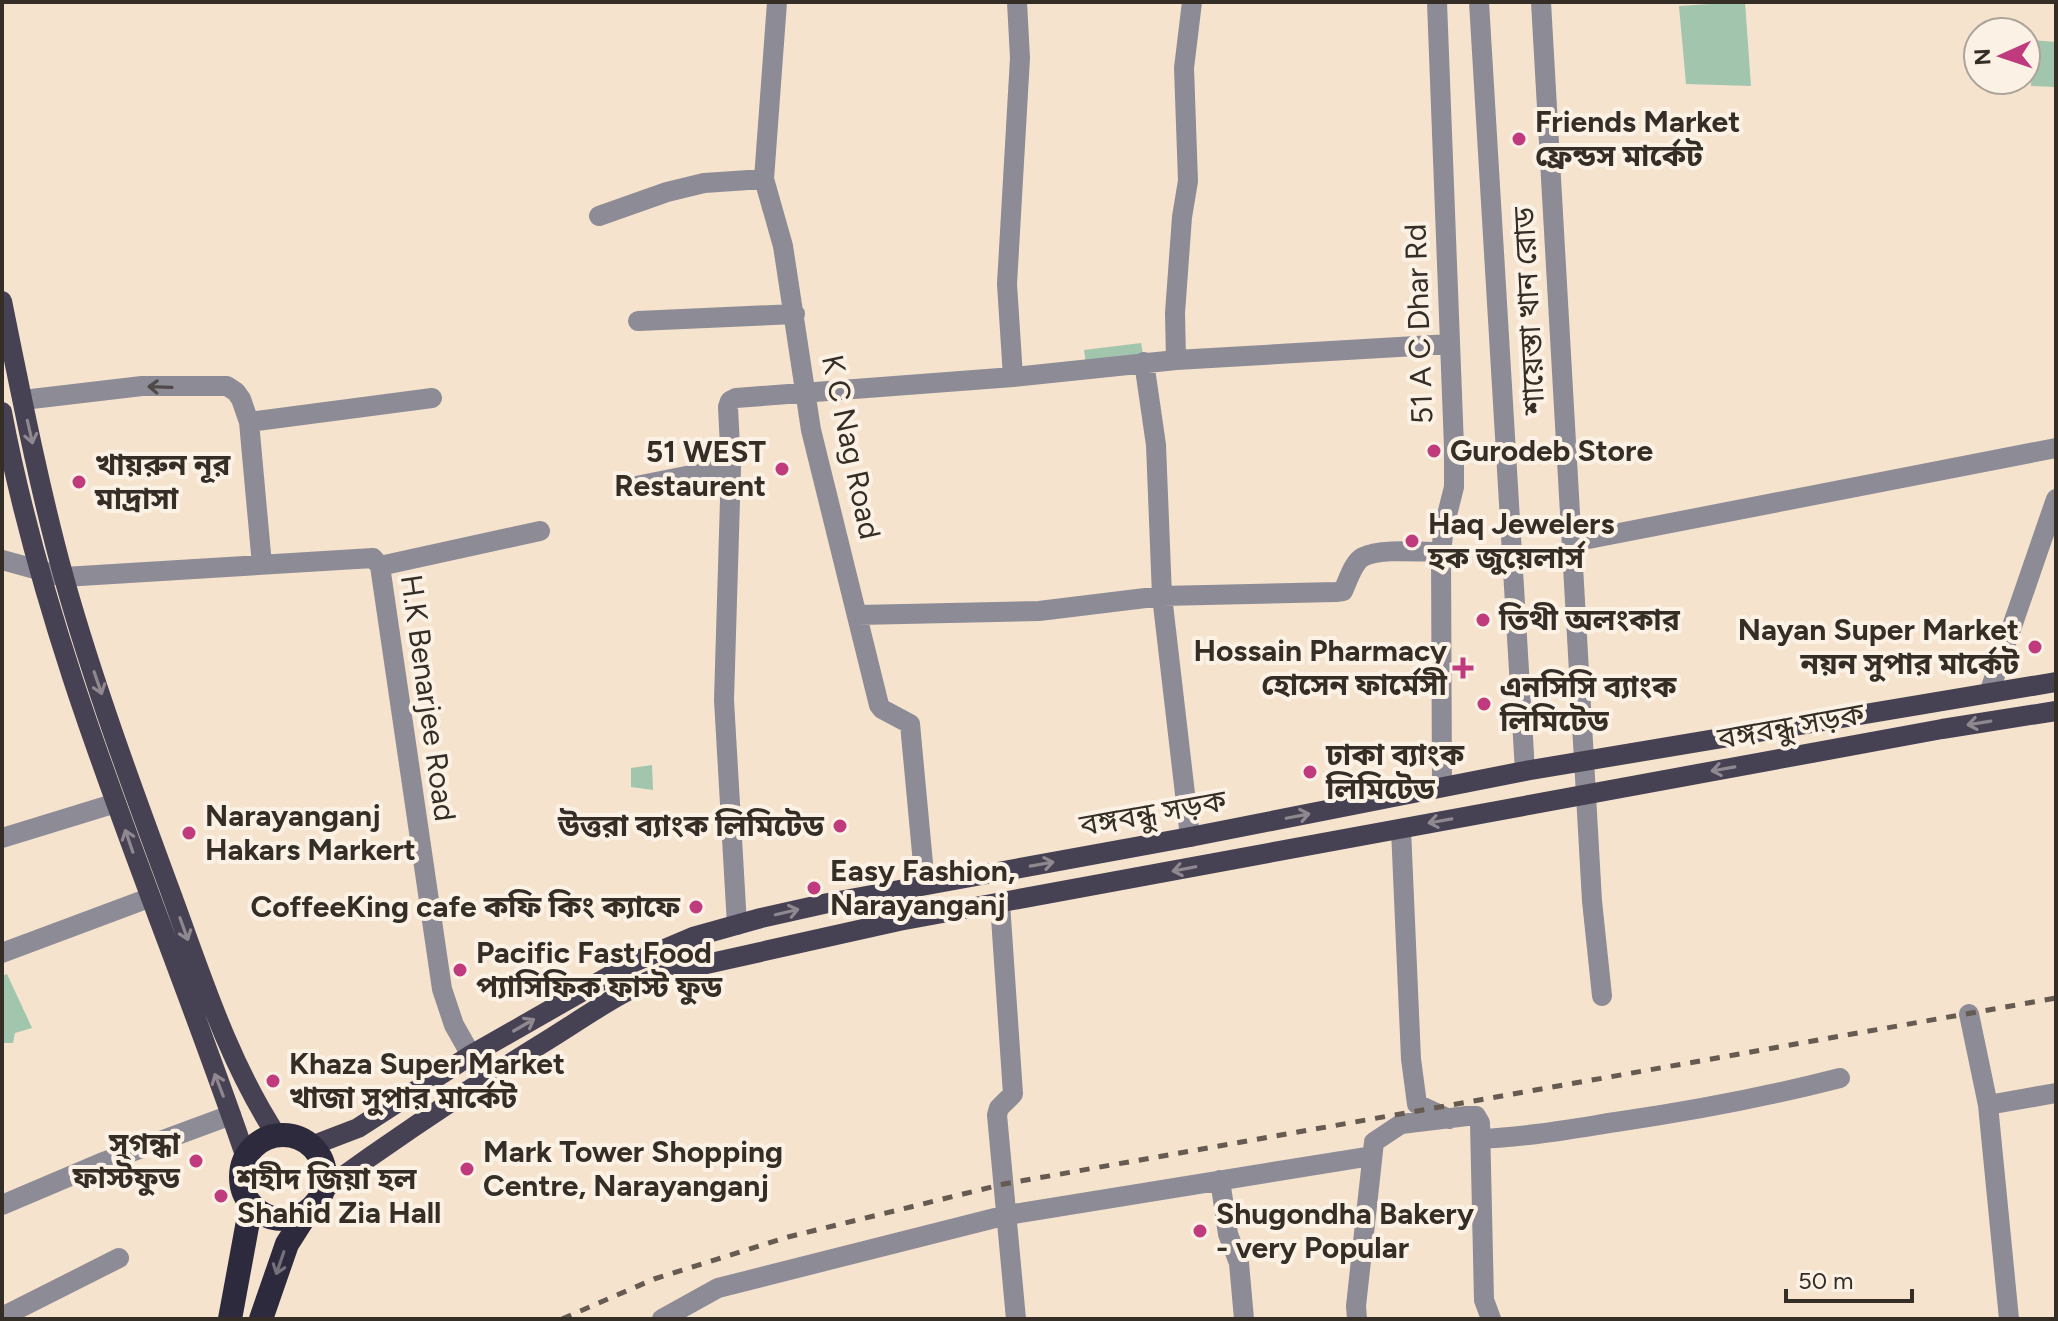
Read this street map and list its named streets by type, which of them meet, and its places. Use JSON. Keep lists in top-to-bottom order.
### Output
{
  "streets": {
    "main road": ["বঙ্গবন্ধু সড়ক"],
    "street": [
      "শায়েস্তা খান রোড",
      "51 A C Dhar Rd",
      "K C Nag Road",
      "H.K Benarjee Road"
    ]
  },
  "crossings": [
    ["শায়েস্তা খান রোড", "বঙ্গবন্ধু সড়ক"],
    ["51 A C Dhar Rd", "বঙ্গবন্ধু সড়ক"],
    ["K C Nag Road", "বঙ্গবন্ধু সড়ক"],
    ["H.K Benarjee Road", "বঙ্গবন্ধু সড়ক"]
  ],
  "places": {
    "other": [
      "Friends Market ফ্রেন্ডস মার্কেট",
      "Gurodeb Store",
      "51 WEST Restaurent",
      "খায়রুন নূর মাদ্রাসা",
      "Haq Jewelers হক জুয়েলার্স",
      "তিথী অলংকার",
      "Nayan Super Market নয়ন সুপার মার্কেট",
      "এনসিসি ব্যাংক লিমিটেড",
      "ঢাকা ব্যাংক লিমিটেড",
      "উত্তরা ব্যাংক লিমিটেড",
      "Narayanganj Hakars Markert",
      "Easy Fashion, Narayanganj",
      "CoffeeKing cafe কফি কিং ক্যাফে",
      "Pacific Fast Food প্যাসিফিক ফাস্ট ফুড",
      "Khaza Super Market খাজা সুপার মার্কেট",
      "সুগন্ধা ফাস্টফুড",
      "Mark Tower Shopping Centre, Narayanganj",
      "শহীদ জিয়া হল Shahid Zia Hall",
      "Shugondha Bakery - very Popular"
    ],
    "health": ["Hossain Pharmacy হোসেন ফার্মেসী"]
  },
  "scale_bar": "50 m",
  "north": "left"
}
